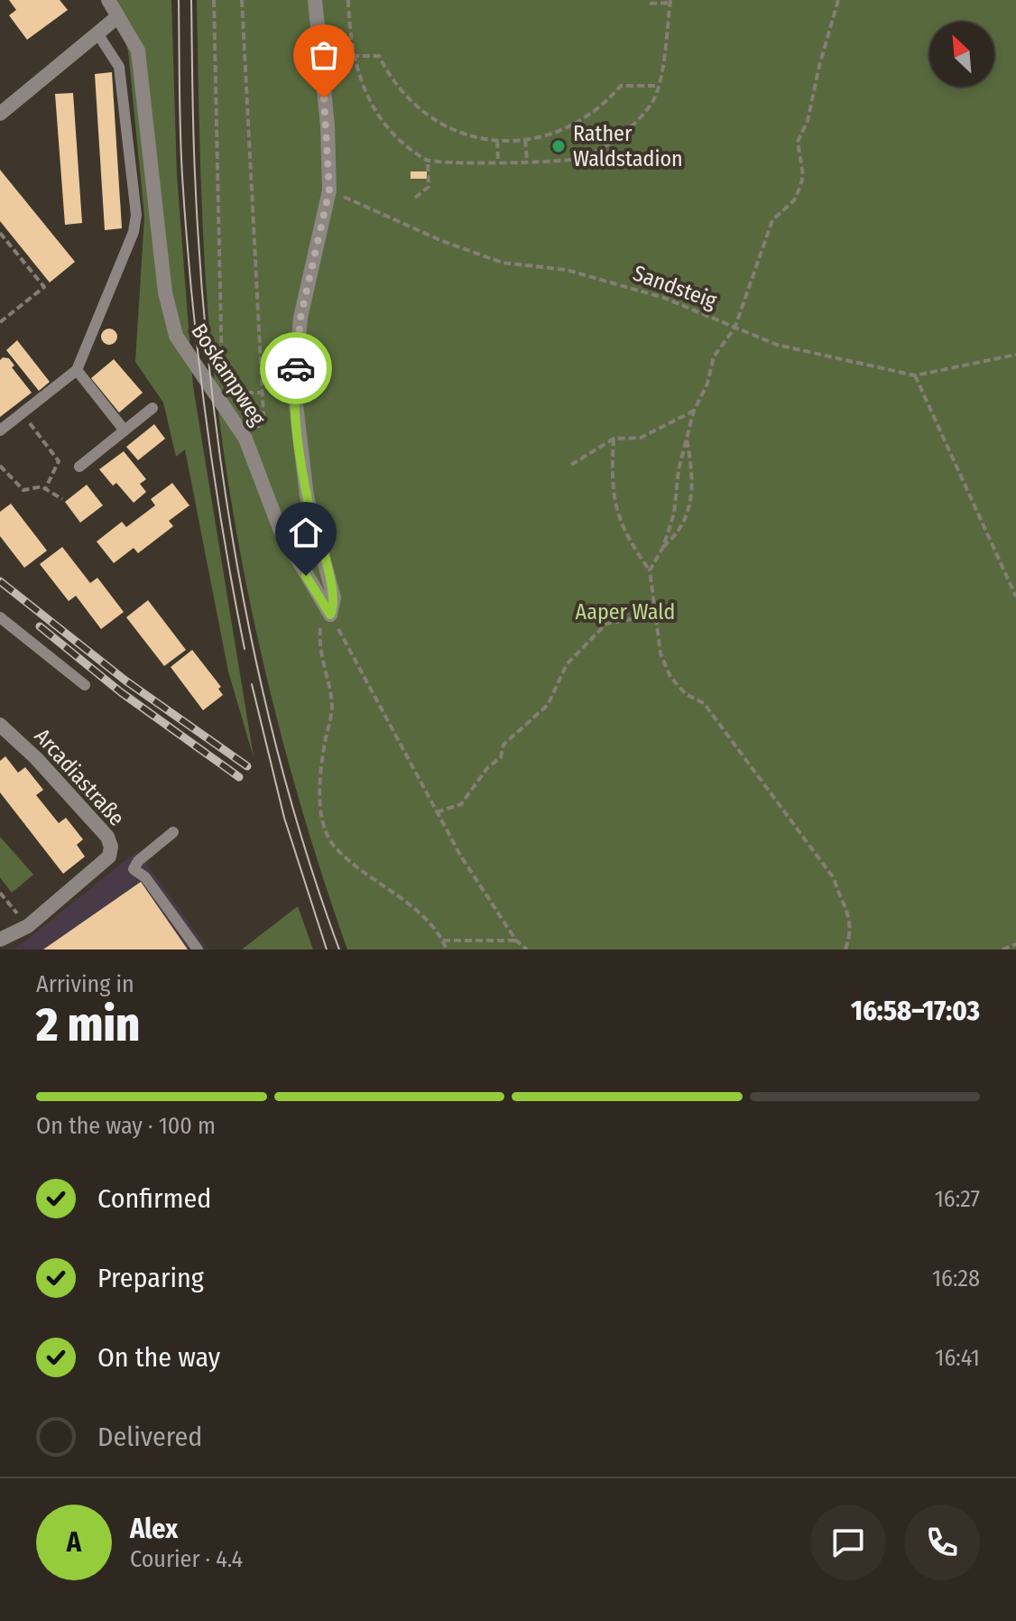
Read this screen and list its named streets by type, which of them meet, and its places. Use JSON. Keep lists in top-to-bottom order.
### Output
{
  "streets": {
    "street": ["Boskampweg", "Arcadiastraße"],
    "path": ["Sandsteig"]
  },
  "parks": ["Aaper Wald"],
  "places": ["Rather Waldstadion"],
  "north": "top left",
  "page": {
    "heading": ["2 min", "Arriving in", "16:58–17:03"],
    "panel": ["Alex", "Courier · 4.4"],
    "bar": "On the way · 100 m",
    "list": [
      ["Confirmed", "16:27"],
      ["Preparing", "16:28"],
      ["On the way", "16:41"],
      "Delivered"
    ],
    "round": "A"
  }
}
